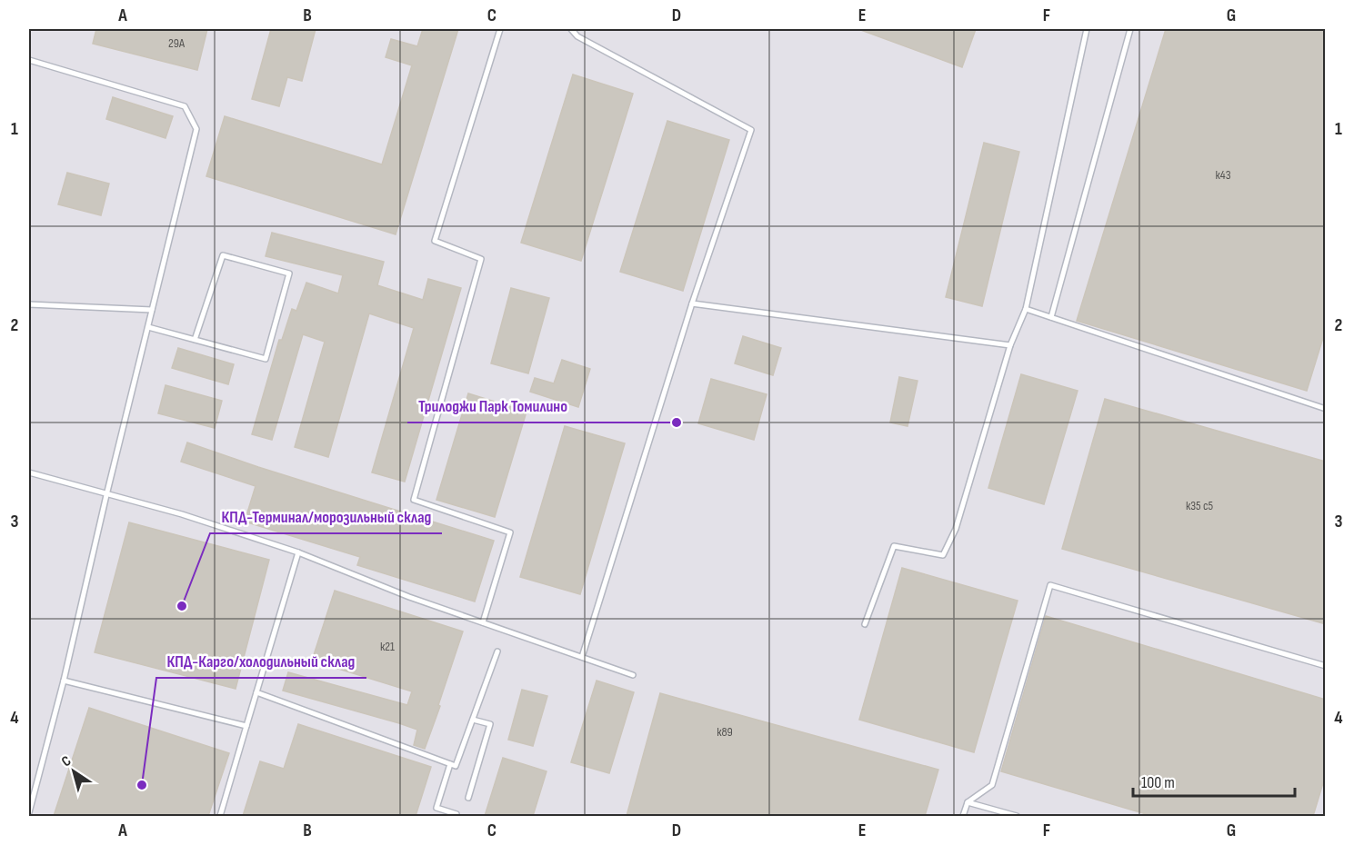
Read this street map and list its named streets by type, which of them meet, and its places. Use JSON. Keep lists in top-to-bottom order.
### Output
{
  "places": ["Трилоджи Парк Томилино", "КПД-Терминал/морозильный склад", "КПД-Карго/холодильный склад"],
  "house_numbers": [
    "29А",
    "к43",
    "к35 с5",
    "к21",
    "к89"
  ],
  "scale_bar": "100 m",
  "north": "top left",
  "grid": {
    "columns": [
      "A",
      "B",
      "C",
      "D",
      "E",
      "F",
      "G"
    ],
    "rows": [
      "1",
      "2",
      "3",
      "4"
    ]
  }
}
